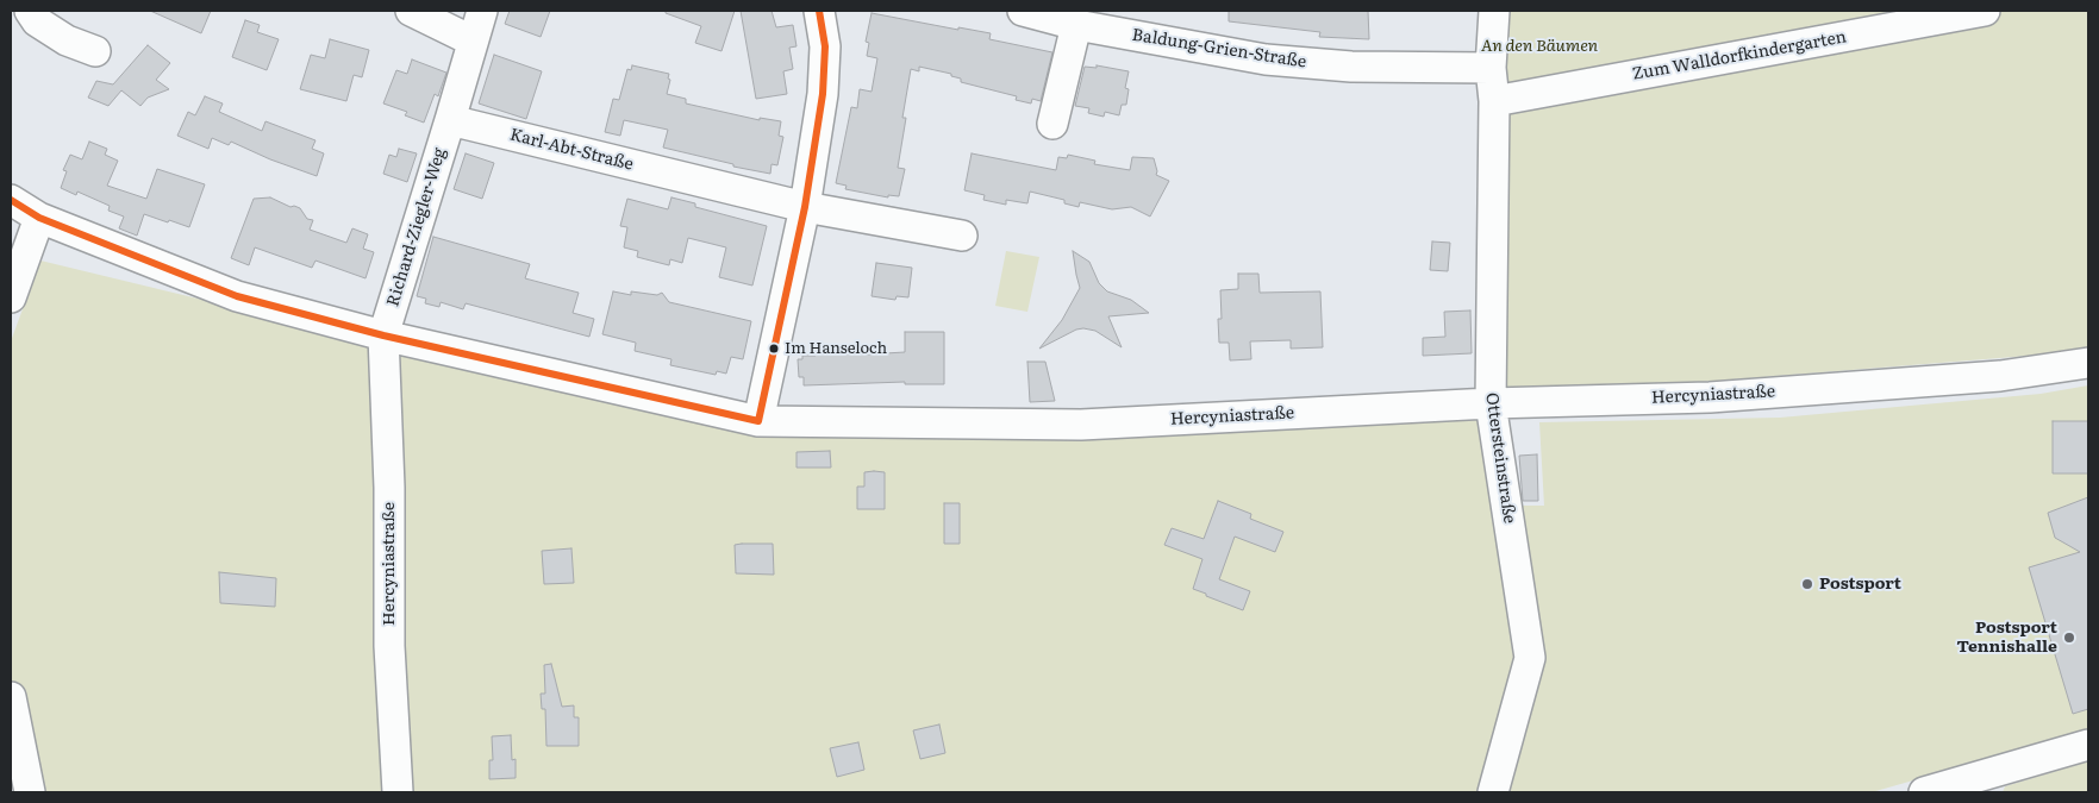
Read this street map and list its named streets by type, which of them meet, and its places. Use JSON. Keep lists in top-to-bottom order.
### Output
{
  "streets": {
    "street": [
      "Baldung-Grien-Straße",
      "Zum Walldorfkindergarten",
      "Karl-Abt-Straße",
      "Richard-Ziegler-Weg",
      "Hercyniastraße",
      "Ottersteinstraße"
    ]
  },
  "crossings": [
    ["Baldung-Grien-Straße", "Ottersteinstraße"],
    ["Zum Walldorfkindergarten", "Ottersteinstraße"],
    ["Karl-Abt-Straße", "Richard-Ziegler-Weg"],
    ["Richard-Ziegler-Weg", "Hercyniastraße"],
    ["Hercyniastraße", "Ottersteinstraße"]
  ],
  "parks": ["An den Bäumen"],
  "places": ["Im Hanseloch", "Postsport", "Postsport Tennishalle"]
}
